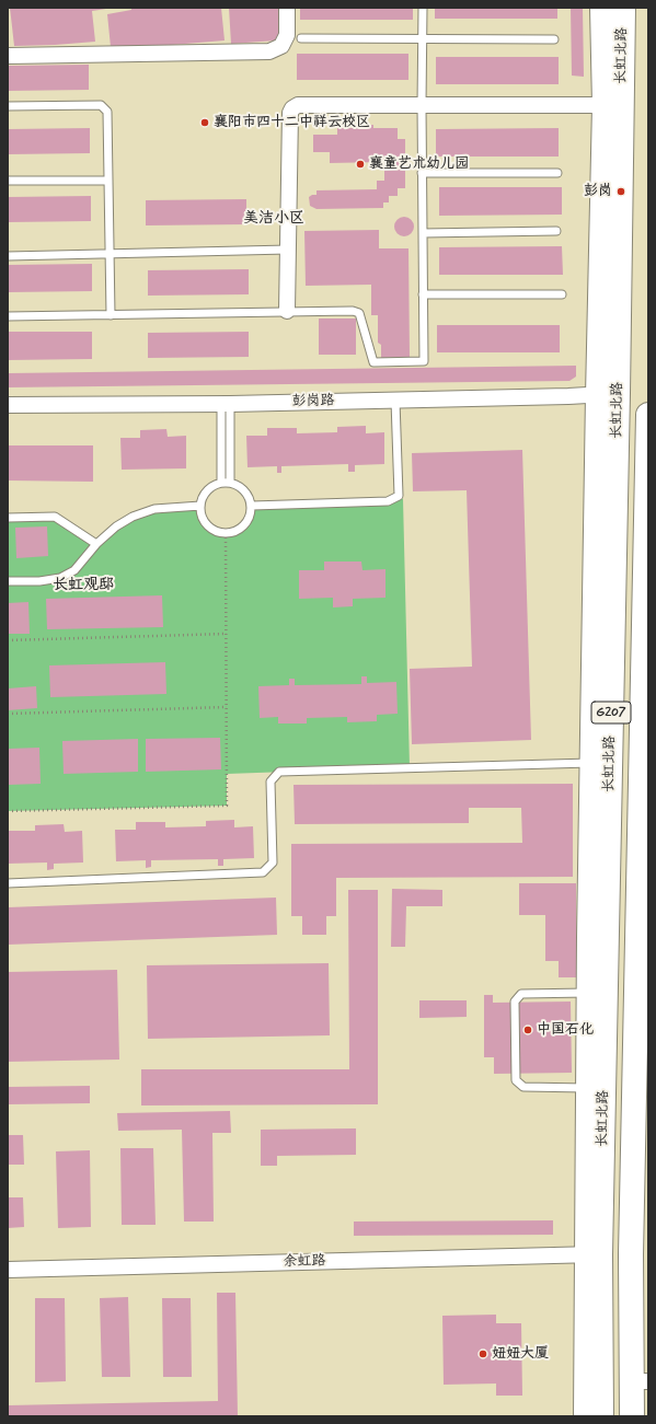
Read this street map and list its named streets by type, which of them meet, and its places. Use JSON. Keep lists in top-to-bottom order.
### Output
{
  "streets": {
    "highway": ["长虹北路", "G207"],
    "street": ["彭岗路", "余虹路"]
  },
  "crossings": [
    ["长虹北路", "彭岗路"],
    ["长虹北路", "余虹路"]
  ],
  "districts": ["美洁小区", "长虹观邸"],
  "places": [
    "襄阳市四十二中祥云校区",
    "襄童艺术幼儿园",
    "彭岗",
    "中国石化",
    "妞妞大厦"
  ]
}
